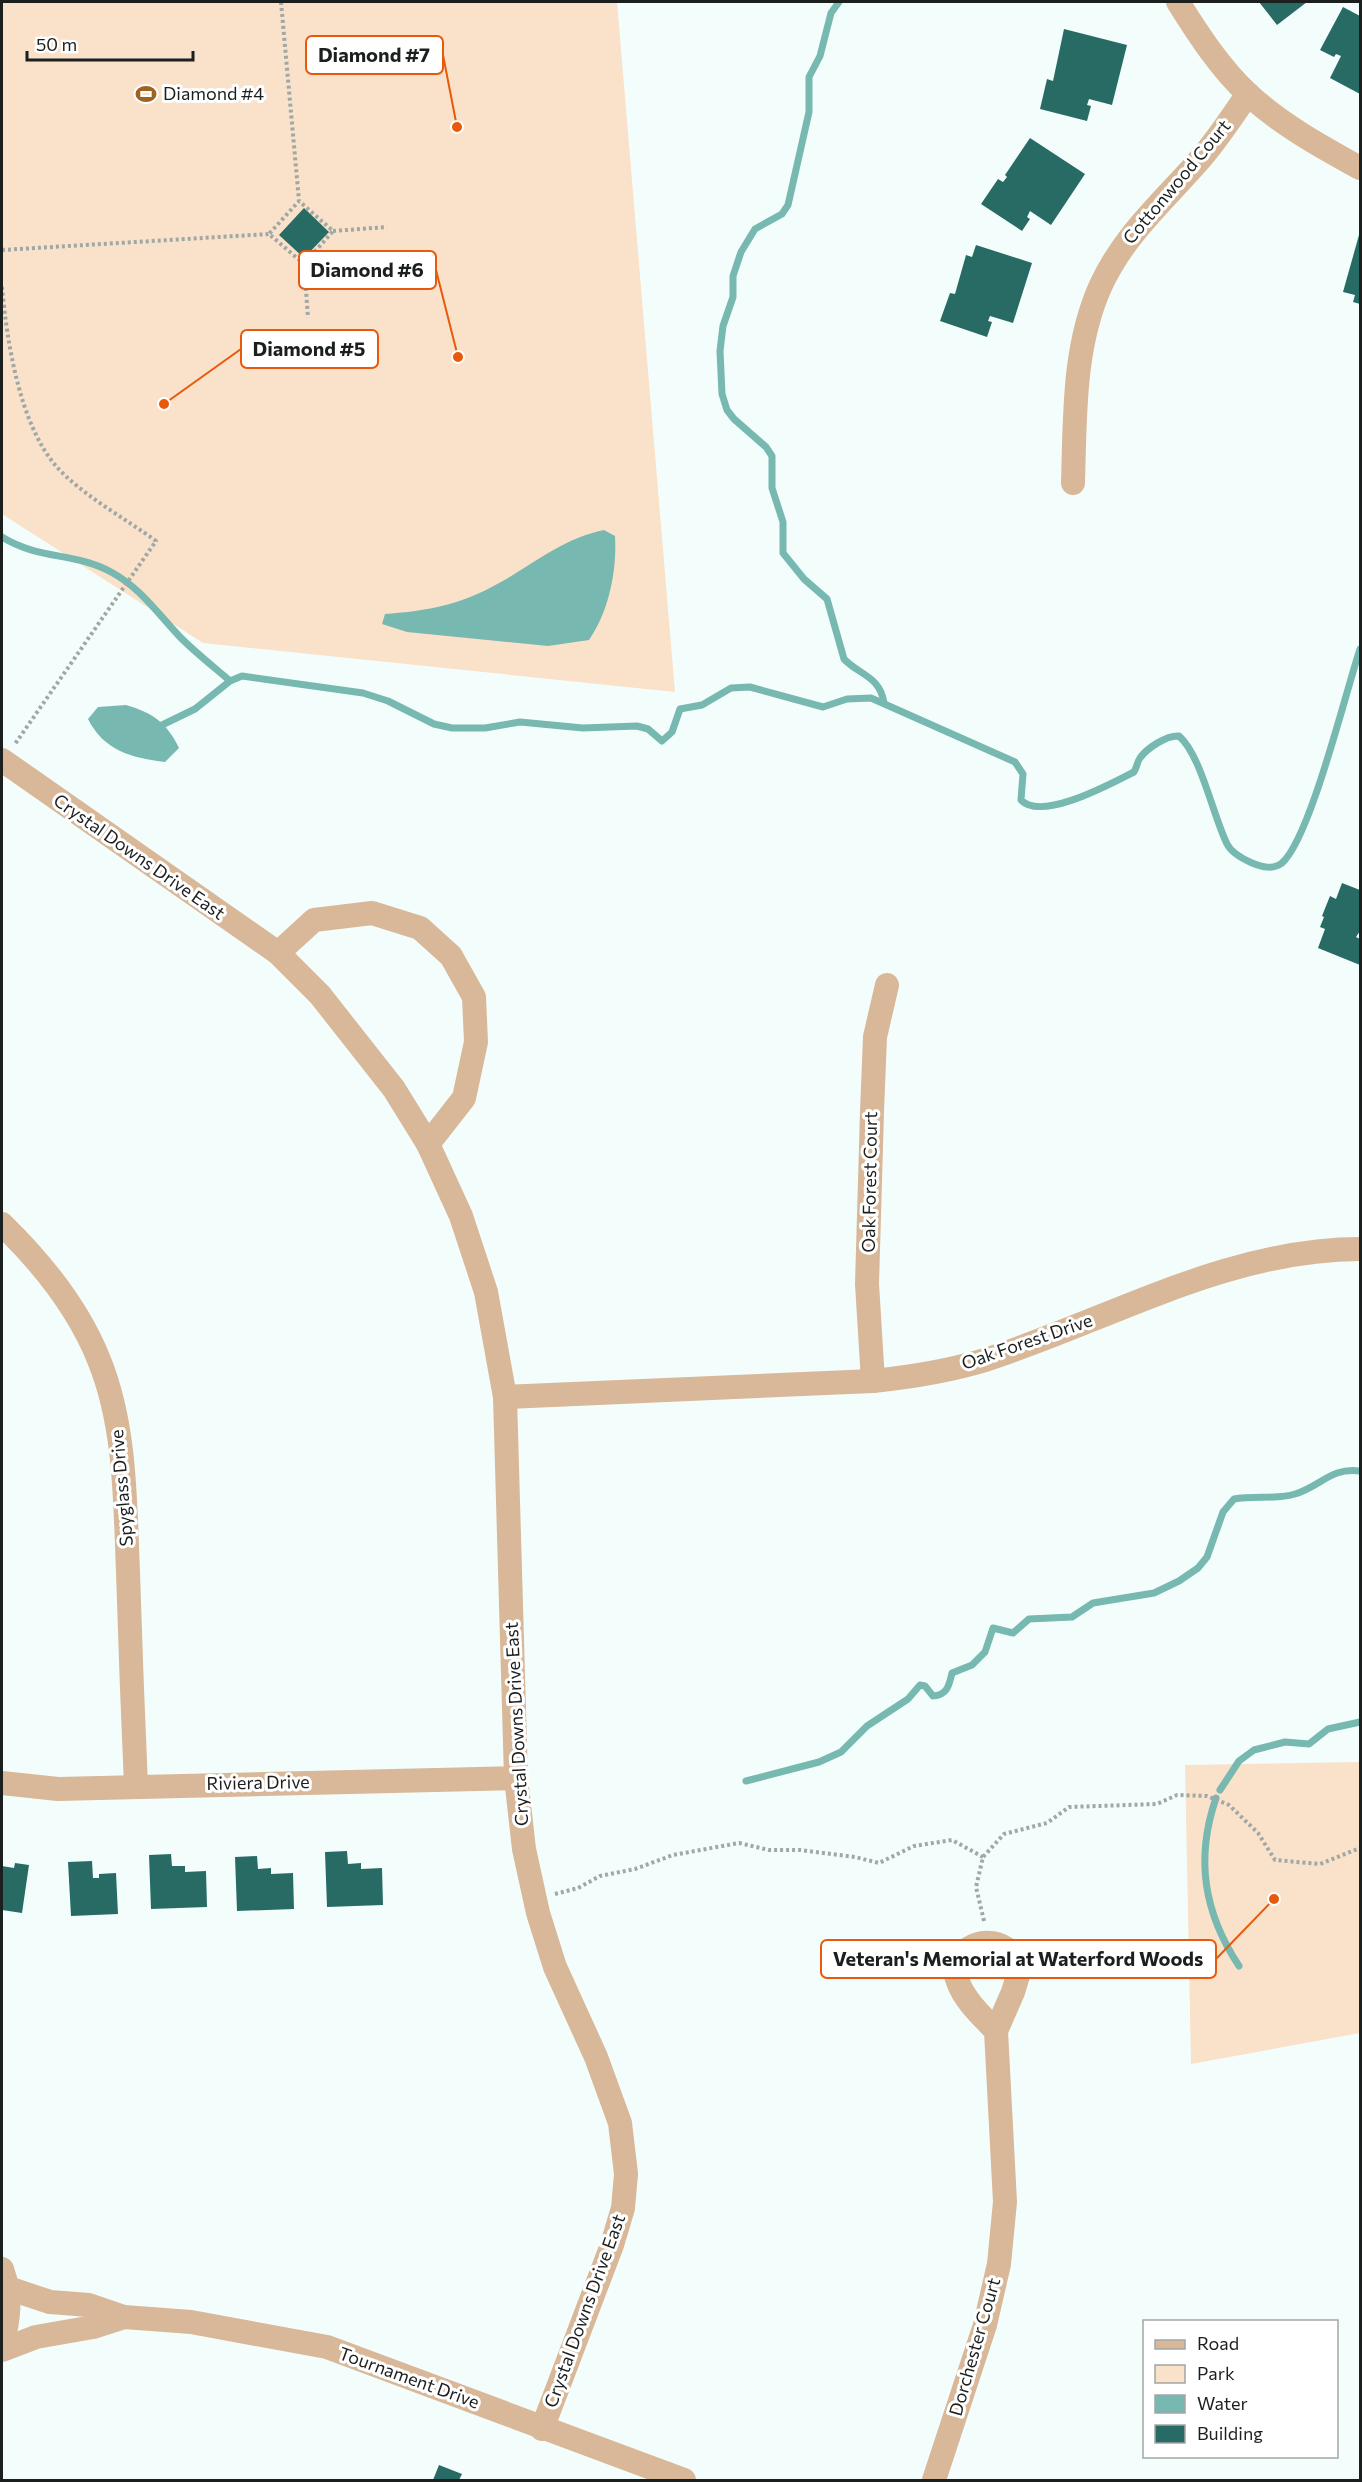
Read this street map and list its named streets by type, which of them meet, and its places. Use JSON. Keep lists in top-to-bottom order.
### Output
{
  "streets": {
    "street": [
      "Cottonwood Court",
      "Crystal Downs Drive East",
      "Oak Forest Court",
      "Oak Forest Drive",
      "Spyglass Drive",
      "Riviera Drive",
      "Dorchester Court",
      "Tournament Drive"
    ]
  },
  "crossings": [
    ["Crystal Downs Drive East", "Oak Forest Drive"],
    ["Crystal Downs Drive East", "Riviera Drive"],
    ["Crystal Downs Drive East", "Tournament Drive"],
    ["Oak Forest Court", "Oak Forest Drive"],
    ["Spyglass Drive", "Riviera Drive"]
  ],
  "places": {
    "sports": ["Diamond #4"],
    "other": [
      "Diamond #7",
      "Diamond #6",
      "Diamond #5",
      "Veteran's Memorial at Waterford Woods"
    ]
  },
  "legend": [
    "Road",
    "Park",
    "Water",
    "Building"
  ],
  "scale_bar": "50 m"
}
